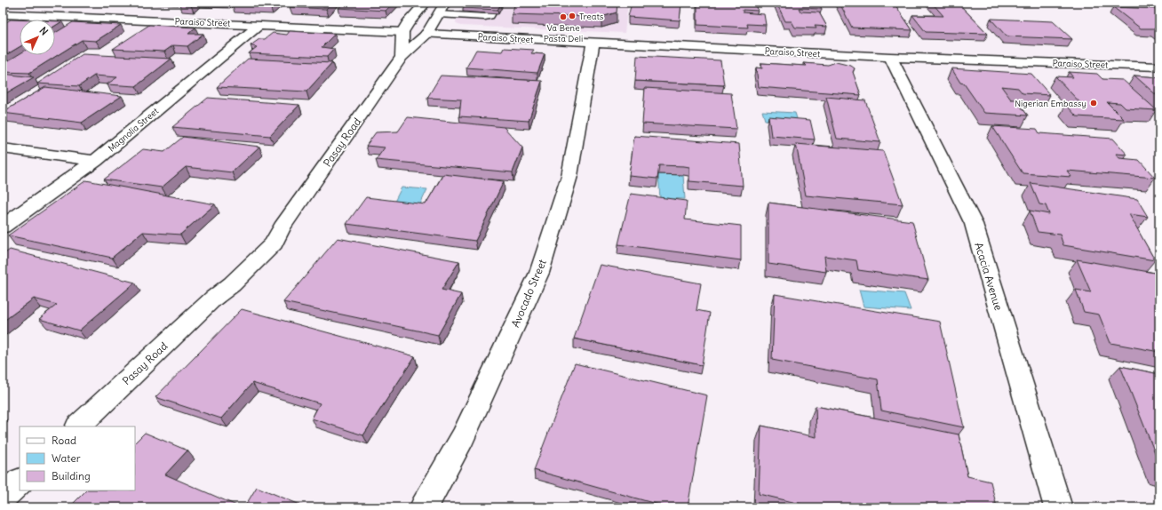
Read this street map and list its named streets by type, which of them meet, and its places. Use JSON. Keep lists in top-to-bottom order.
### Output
{
  "streets": {
    "street": [
      "Paraiso Street",
      "Magnolia Street",
      "Pasay Road",
      "Acacia Avenue",
      "Avocado Street"
    ]
  },
  "crossings": [
    ["Paraiso Street", "Magnolia Street"],
    ["Paraiso Street", "Pasay Road"],
    ["Paraiso Street", "Acacia Avenue"],
    ["Paraiso Street", "Avocado Street"]
  ],
  "places": ["Treats", "Va Bene Pasta Deli", "Nigerian Embassy"],
  "legend": ["Road", "Water", "Building"],
  "north": "top right"
}
